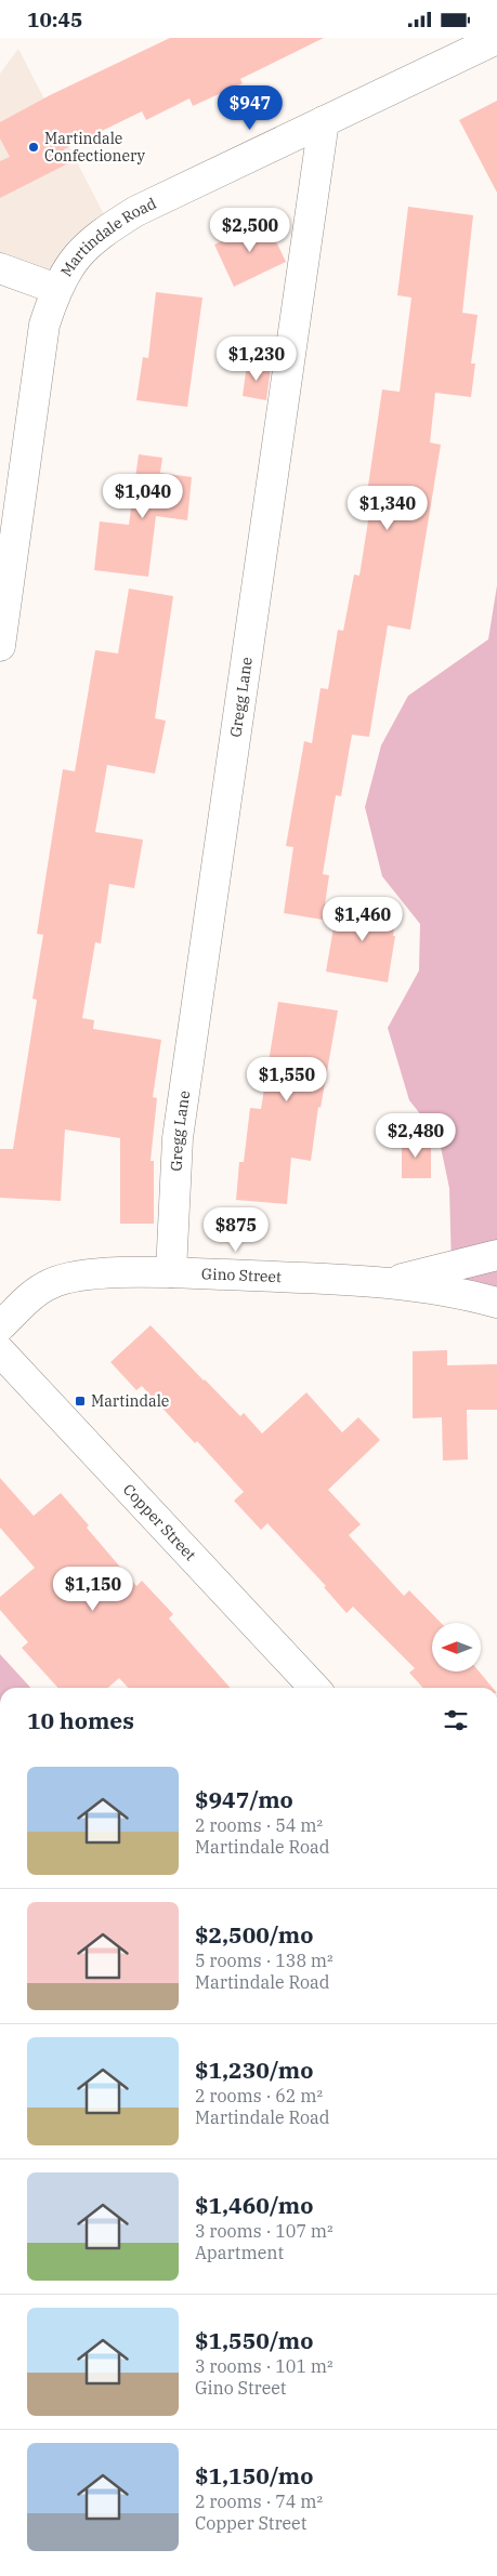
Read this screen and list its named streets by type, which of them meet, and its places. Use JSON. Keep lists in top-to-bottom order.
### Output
{
  "streets": {
    "street": [
      "Martindale Road",
      "Gregg Lane",
      "Gino Street",
      "Copper Street"
    ]
  },
  "crossings": [
    ["Martindale Road", "Gregg Lane"],
    ["Gregg Lane", "Gino Street"]
  ],
  "places": {
    "other": ["Martindale Confectionery"],
    "transit": ["Martindale"]
  },
  "north": "left",
  "page": {
    "status": "10:45",
    "price": [
      "$947",
      "$2,500",
      "$1,230",
      "$1,040",
      "$1,340",
      "$1,460",
      "$1,550",
      "$2,480",
      "$875",
      "$1,150"
    ],
    "heading": "10 homes",
    "list": [
      {
        "name": "$947/mo",
        "note": "2 rooms · 54 m² · Martindale Road"
      },
      {
        "name": "$2,500/mo",
        "note": "5 rooms · 138 m² · Martindale Road"
      },
      {
        "name": "$1,230/mo",
        "note": "2 rooms · 62 m² · Martindale Road"
      },
      {
        "name": "$1,460/mo",
        "note": "3 rooms · 107 m² · Apartment"
      },
      {
        "name": "$1,550/mo",
        "note": "3 rooms · 101 m² · Gino Street"
      },
      {
        "name": "$1,150/mo",
        "note": "2 rooms · 74 m² · Copper Street"
      }
    ]
  }
}
